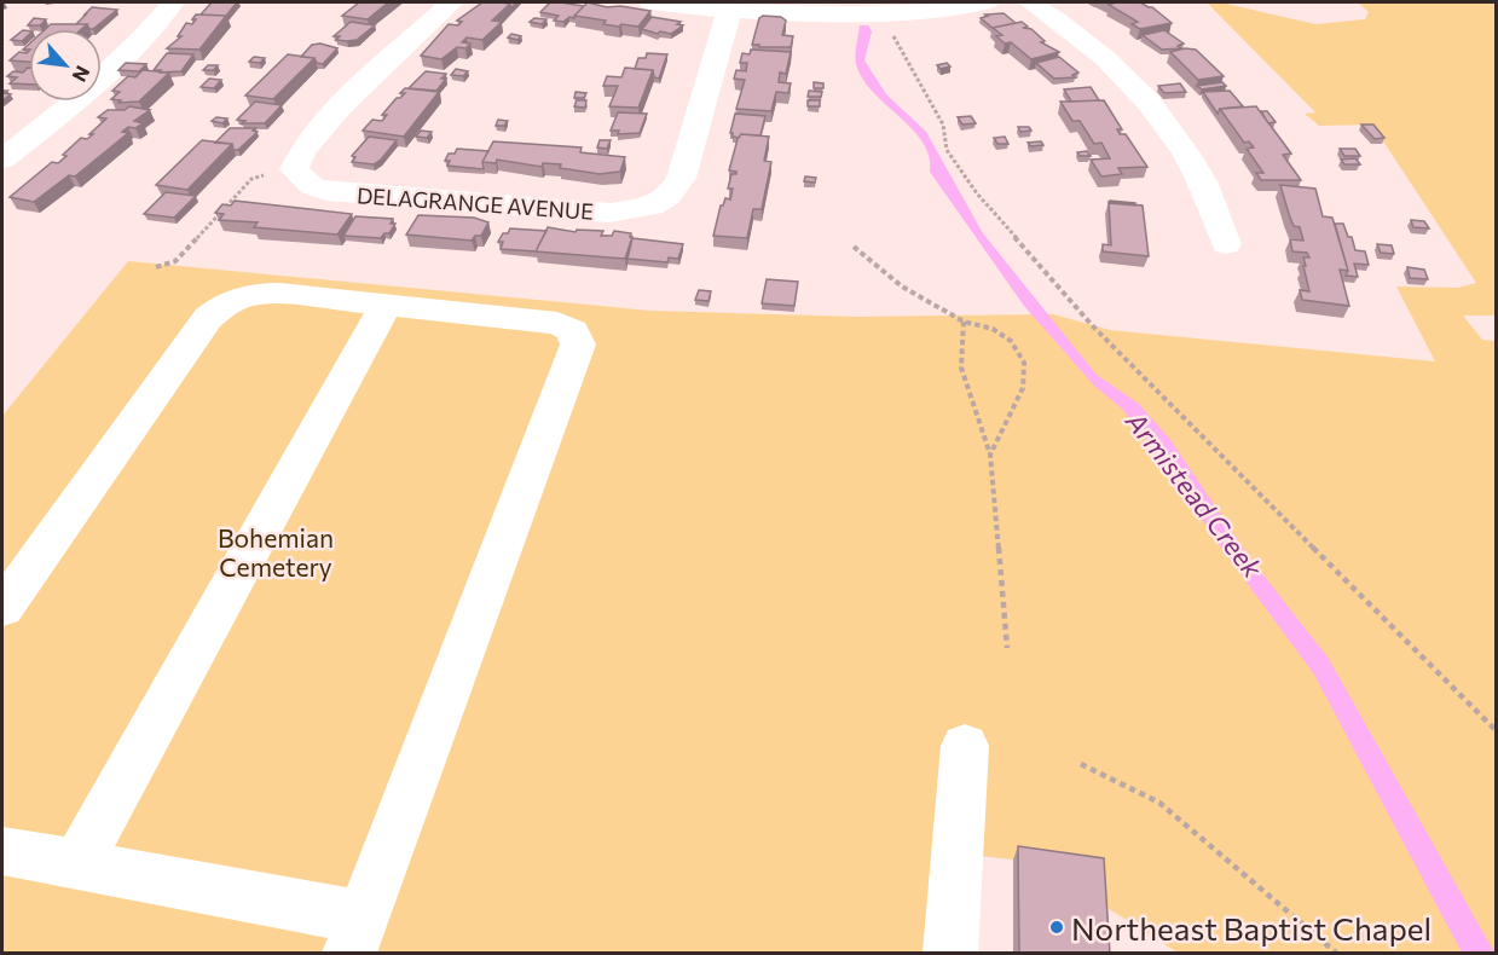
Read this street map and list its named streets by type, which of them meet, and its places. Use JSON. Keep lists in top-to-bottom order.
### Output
{
  "streets": {
    "street": ["DELAGRANGE AVENUE"]
  },
  "water": ["Armistead Creek"],
  "parks": ["Bohemian Cemetery"],
  "places": ["Northeast Baptist Chapel"],
  "north": "bottom right"
}
